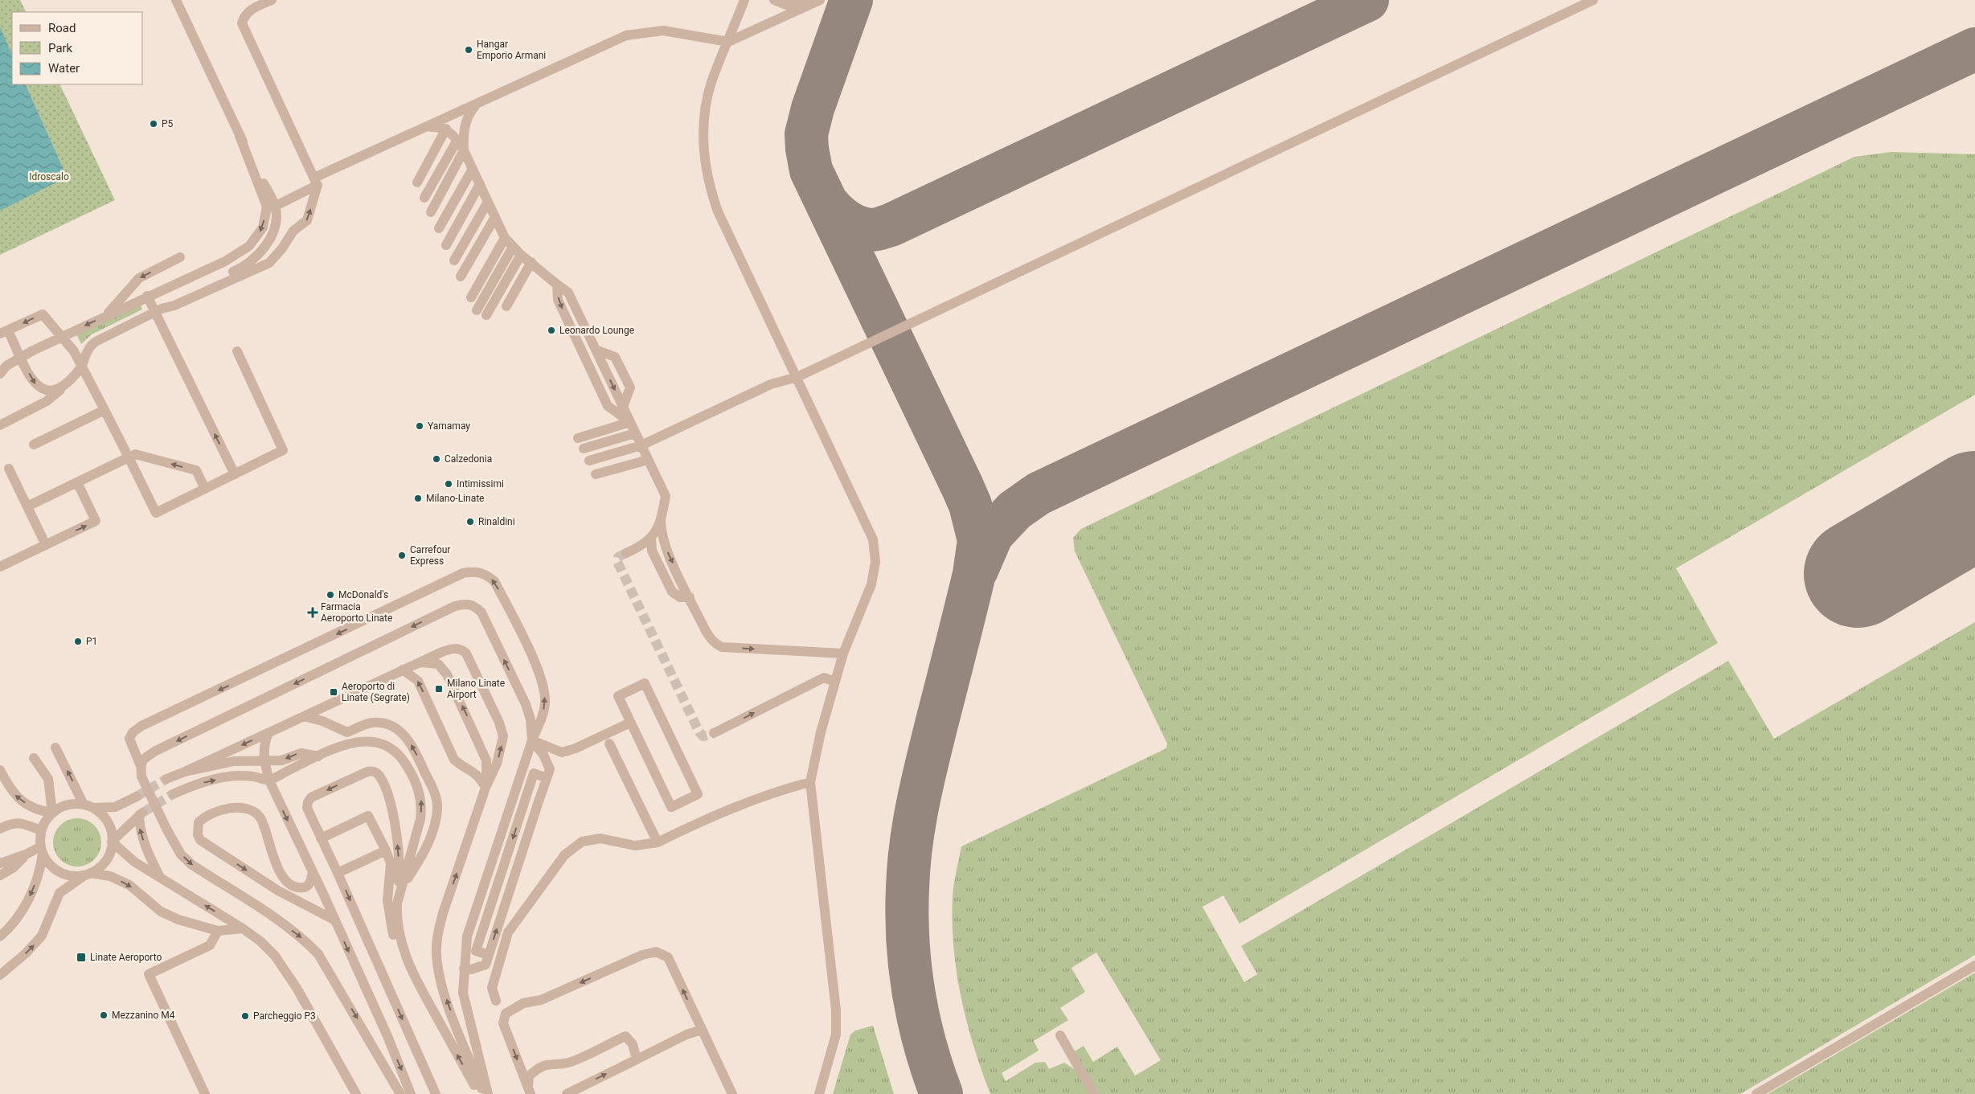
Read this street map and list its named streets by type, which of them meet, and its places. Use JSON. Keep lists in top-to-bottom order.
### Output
{
  "parks": ["Idroscalo"],
  "places": {
    "other": [
      "Hangar Emporio Armani",
      "P5",
      "Leonardo Lounge",
      "Yamamay",
      "Calzedonia",
      "Intimissimi",
      "Milano-Linate",
      "Rinaldini",
      "Carrefour Express",
      "McDonald's",
      "P1",
      "Mezzanino M4",
      "Parcheggio P3"
    ],
    "health": ["Farmacia Aeroporto Linate"],
    "transit": ["Milano Linate Airport", "Aeroporto di Linate (Segrate)", "Linate Aeroporto"]
  },
  "legend": ["Road", "Park", "Water"]
}
